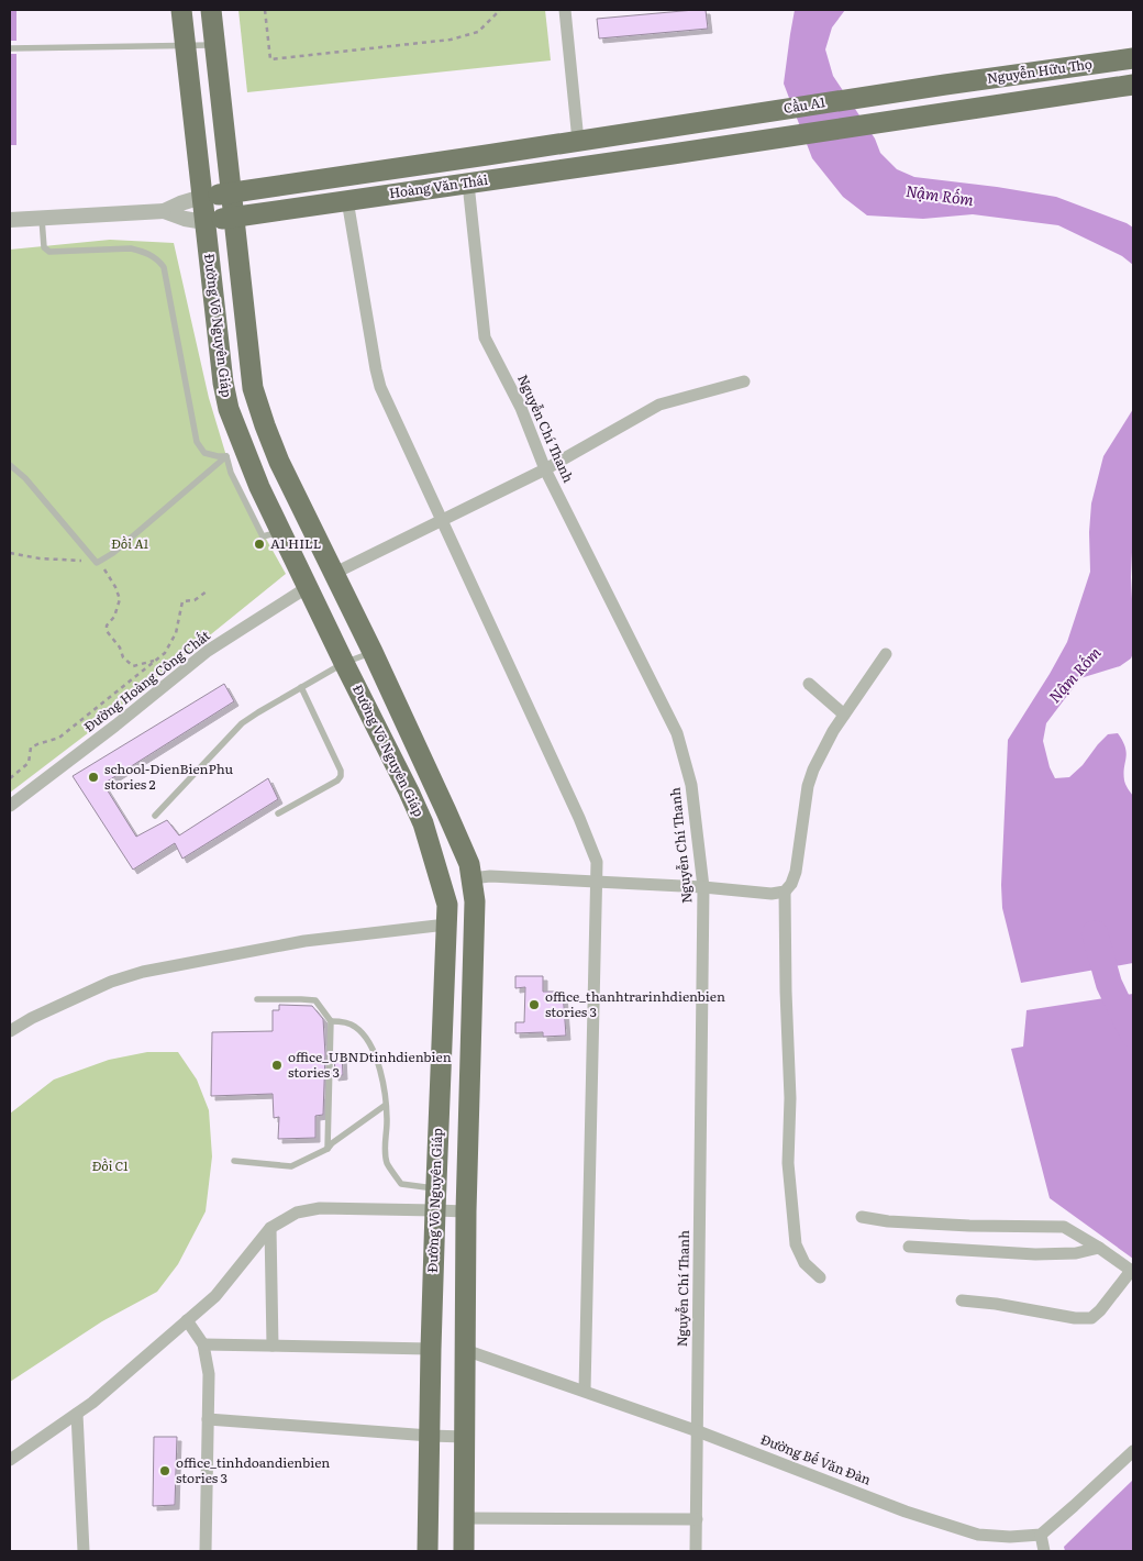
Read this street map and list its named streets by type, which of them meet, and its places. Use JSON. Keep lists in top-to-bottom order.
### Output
{
  "streets": {
    "highway": [
      "Nguyễn Hữu Thọ",
      "Cầu A1",
      "Hoàng Văn Thái",
      "Đường Võ Nguyên Giáp"
    ],
    "street": ["Nguyễn Chí Thanh", "Đường Hoàng Công Chất", "Đường Bế Văn Đàn"]
  },
  "crossings": [
    ["Nguyễn Hữu Thọ", "Cầu A1"],
    ["Cầu A1", "Hoàng Văn Thái"],
    ["Hoàng Văn Thái", "Đường Võ Nguyên Giáp"],
    ["Hoàng Văn Thái", "Nguyễn Chí Thanh"],
    ["Đường Võ Nguyên Giáp", "Đường Hoàng Công Chất"],
    ["Đường Võ Nguyên Giáp", "Đường Bế Văn Đàn"],
    ["Nguyễn Chí Thanh", "Đường Bế Văn Đàn"]
  ],
  "water": ["Nậm Rốm"],
  "parks": ["Đồi A1", "Đồi C1"],
  "places": [
    "A1 HILL",
    "school-DienBienPhu stories 2",
    "office_thanhtrarinhdienbien stories 3",
    "office_UBNDtinhdienbien stories 3",
    "office_tinhdoandienbien stories 3"
  ]
}
